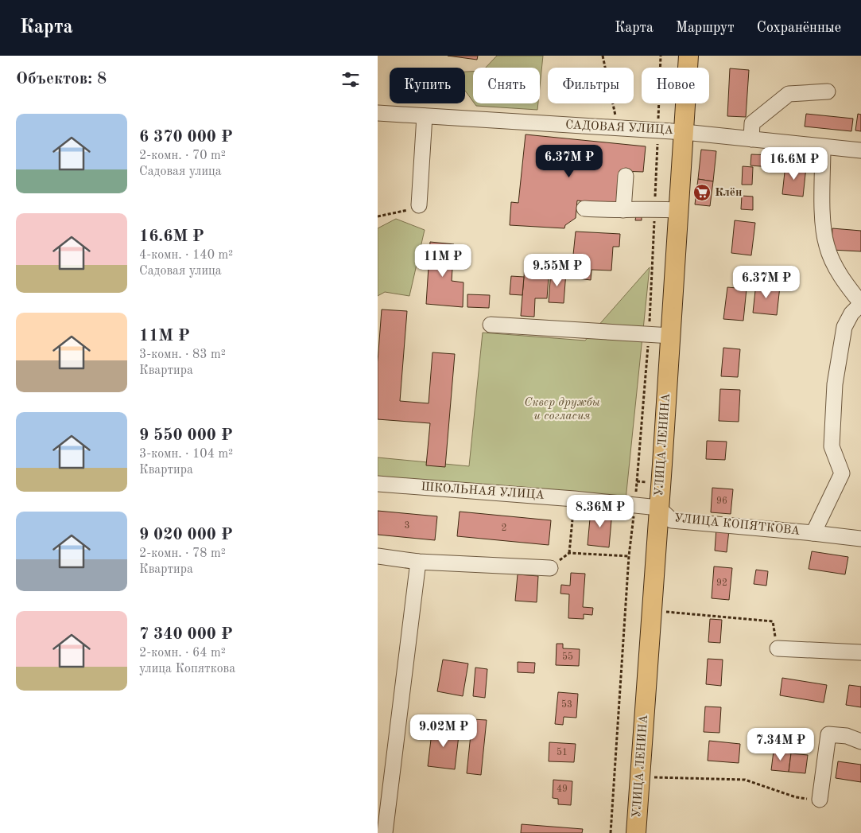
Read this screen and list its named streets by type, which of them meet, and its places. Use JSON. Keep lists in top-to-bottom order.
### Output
{
  "streets": {
    "main road": ["УЛИЦА ЛЕНИНА"],
    "street": ["САДОВАЯ УЛИЦА", "ШКОЛЬНАЯ УЛИЦА", "УЛИЦА КОПЯТКОВА"]
  },
  "crossings": [
    ["САДОВАЯ УЛИЦА", "УЛИЦА ЛЕНИНА"],
    ["УЛИЦА ЛЕНИНА", "ШКОЛЬНАЯ УЛИЦА"],
    ["УЛИЦА ЛЕНИНА", "УЛИЦА КОПЯТКОВА"],
    ["ШКОЛЬНАЯ УЛИЦА", "УЛИЦА КОПЯТКОВА"]
  ],
  "parks": ["Сквер дружбы и согласия"],
  "places": {
    "supermarket": ["Клён"]
  },
  "house_numbers": [
    "96",
    "3",
    "2",
    "92",
    "55",
    "53",
    "51",
    "49"
  ],
  "page": {
    "header": "Карта",
    "nav": ["Карта", "Маршрут", "Сохранённые"],
    "heading": "Объектов: 8",
    "chip": [
      "Купить",
      "Снять",
      "Фильтры",
      "Новое"
    ],
    "list": [
      {
        "name": "6 370 000 ₽",
        "note": "2-комн. · 70 m² · Садовая улица"
      },
      {
        "name": "16.6M ₽",
        "note": "4-комн. · 140 m² · Садовая улица"
      },
      {
        "name": "11M ₽",
        "note": "3-комн. · 83 m² · Квартира"
      },
      {
        "name": "9 550 000 ₽",
        "note": "3-комн. · 104 m² · Квартира"
      },
      {
        "name": "9 020 000 ₽",
        "note": "2-комн. · 78 m² · Квартира"
      },
      {
        "name": "7 340 000 ₽",
        "note": "2-комн. · 64 m² · улица Копяткова"
      }
    ],
    "price": [
      "6.37M ₽",
      "16.6M ₽",
      "11M ₽",
      "9.55M ₽",
      "6.37M ₽",
      "8.36M ₽",
      "9.02M ₽",
      "7.34M ₽"
    ]
  }
}
